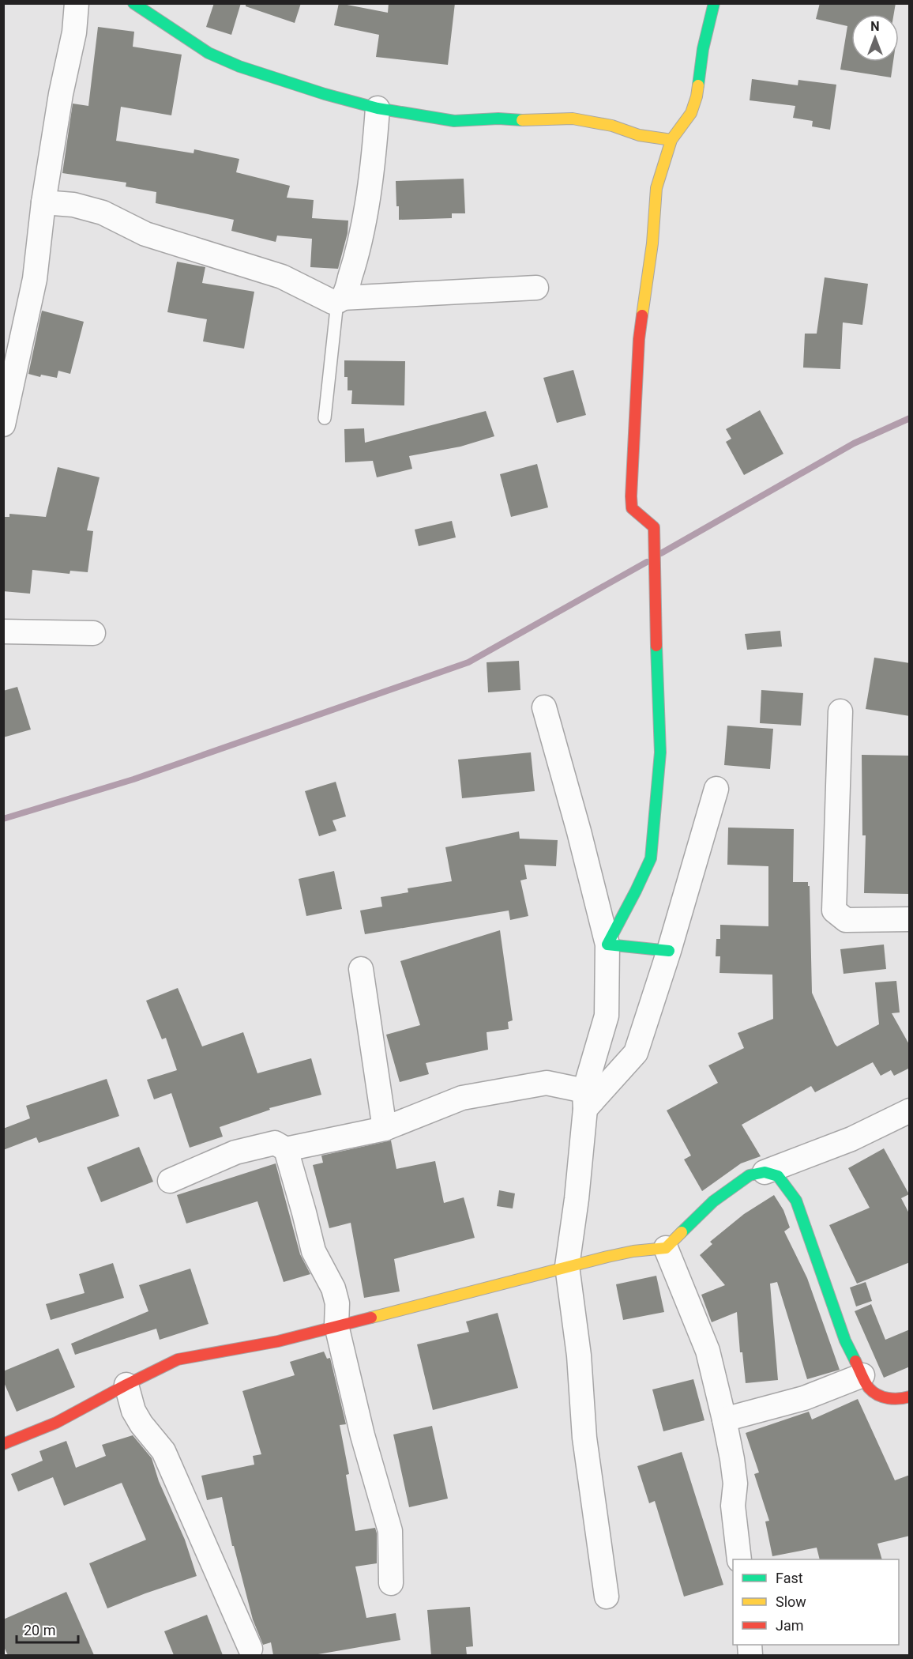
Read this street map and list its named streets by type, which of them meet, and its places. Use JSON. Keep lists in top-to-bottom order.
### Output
{
  "legend": ["Fast", "Slow", "Jam"],
  "scale_bar": "20 m",
  "north": "top"
}
